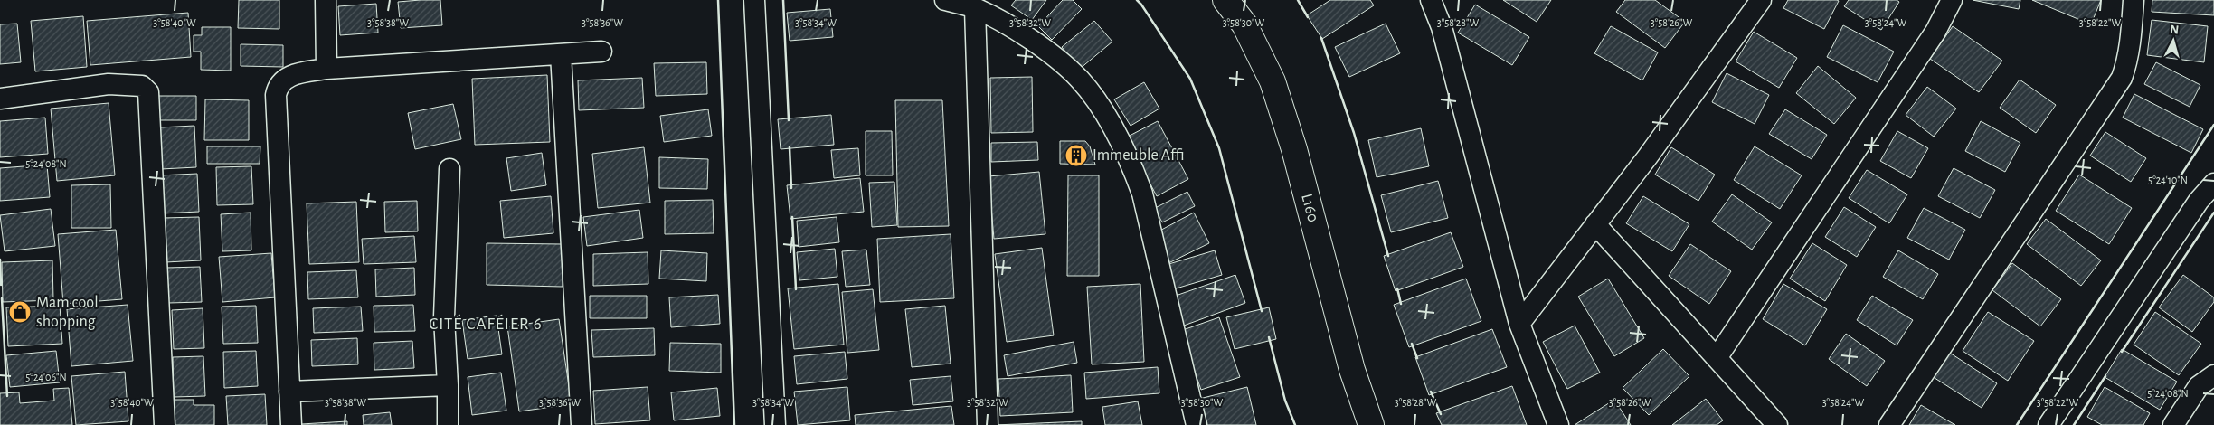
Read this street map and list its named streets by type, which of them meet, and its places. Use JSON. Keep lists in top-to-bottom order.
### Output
{
  "streets": {
    "street": ["L160"]
  },
  "districts": ["CITÉ CAFÉIER 6"],
  "places": {
    "building": ["Immeuble Affi"],
    "shop": ["Mam cool shopping"]
  },
  "north": "top",
  "coordinates": [
    "3°58'40\"W",
    "3°58'38\"W",
    "3°58'36\"W",
    "3°58'34\"W",
    "3°58'32\"W",
    "3°58'30\"W",
    "3°58'28\"W",
    "3°58'26\"W",
    "3°58'24\"W",
    "3°58'22\"W",
    "5°24'08\"N",
    "5°24'10\"N",
    "5°24'06\"N"
  ]
}
